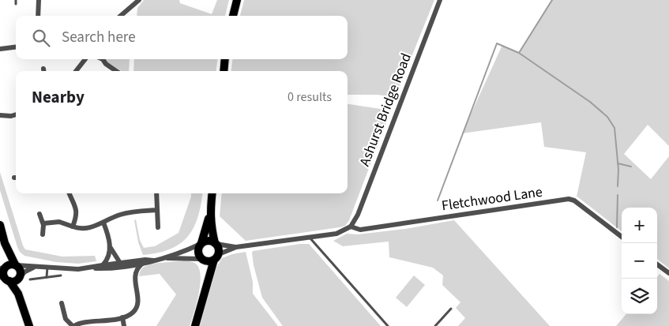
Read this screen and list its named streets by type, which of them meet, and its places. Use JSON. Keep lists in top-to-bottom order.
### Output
{
  "streets": {
    "street": ["Ashurst Bridge Road", "Fletchwood Lane"]
  },
  "crossings": [
    ["Ashurst Bridge Road", "Fletchwood Lane"]
  ],
  "page": {
    "search": "Search here",
    "heading": ["Nearby", "0 results"],
    "map_buttons": ["+", "−"]
  }
}
